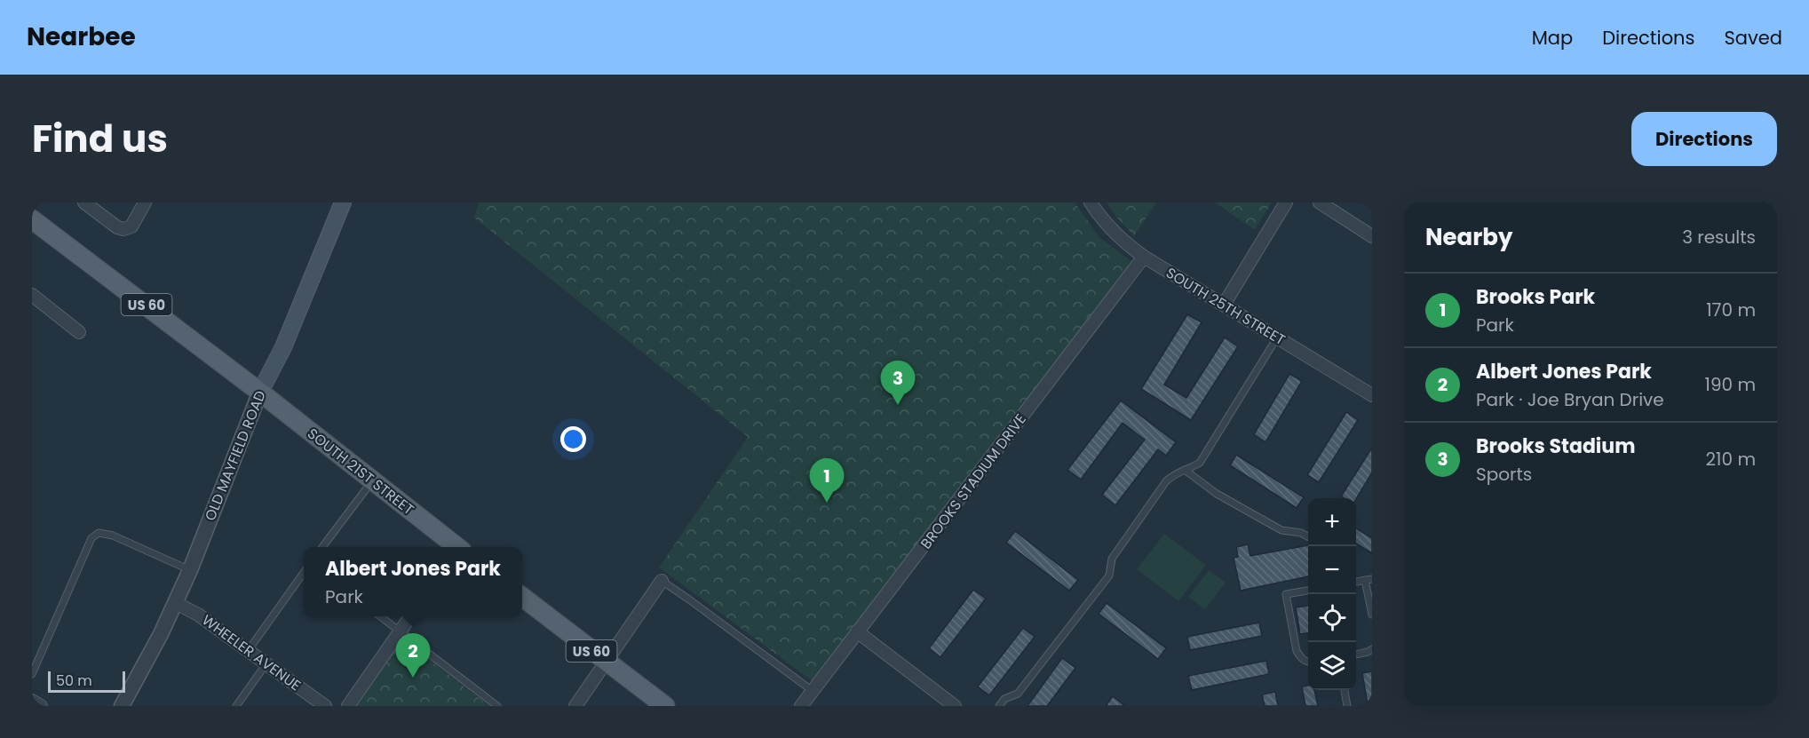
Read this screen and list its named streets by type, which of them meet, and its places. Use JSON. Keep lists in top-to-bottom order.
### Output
{
  "streets": {
    "main road": ["US 60", "OLD MAYFIELD ROAD", "SOUTH 21ST STREET"],
    "street": ["SOUTH 25TH STREET", "BROOKS STADIUM DRIVE", "WHEELER AVENUE"]
  },
  "crossings": [
    ["US 60", "OLD MAYFIELD ROAD"],
    ["US 60", "SOUTH 21ST STREET"],
    ["SOUTH 25TH STREET", "BROOKS STADIUM DRIVE"],
    ["OLD MAYFIELD ROAD", "SOUTH 21ST STREET"],
    ["OLD MAYFIELD ROAD", "WHEELER AVENUE"]
  ],
  "scale_bar": "50 m",
  "page": {
    "header": "Nearbee",
    "nav": ["Map", "Directions", "Saved"],
    "title": "Find us",
    "buttons": "Directions",
    "heading": ["Nearby", "3 results"],
    "list": [
      {
        "mark": "1",
        "name": "Brooks Park",
        "note": "Park",
        "value": "170 m"
      },
      {
        "mark": "2",
        "name": "Albert Jones Park",
        "note": "Park · Joe Bryan Drive",
        "value": "190 m"
      },
      {
        "mark": "3",
        "name": "Brooks Stadium",
        "note": "Sports",
        "value": "210 m"
      }
    ],
    "pins": ["3", "1", "2"],
    "map_buttons": ["+", "−"],
    "popup": ["Albert Jones Park", "Park"],
    "scale": "50 m"
  }
}
